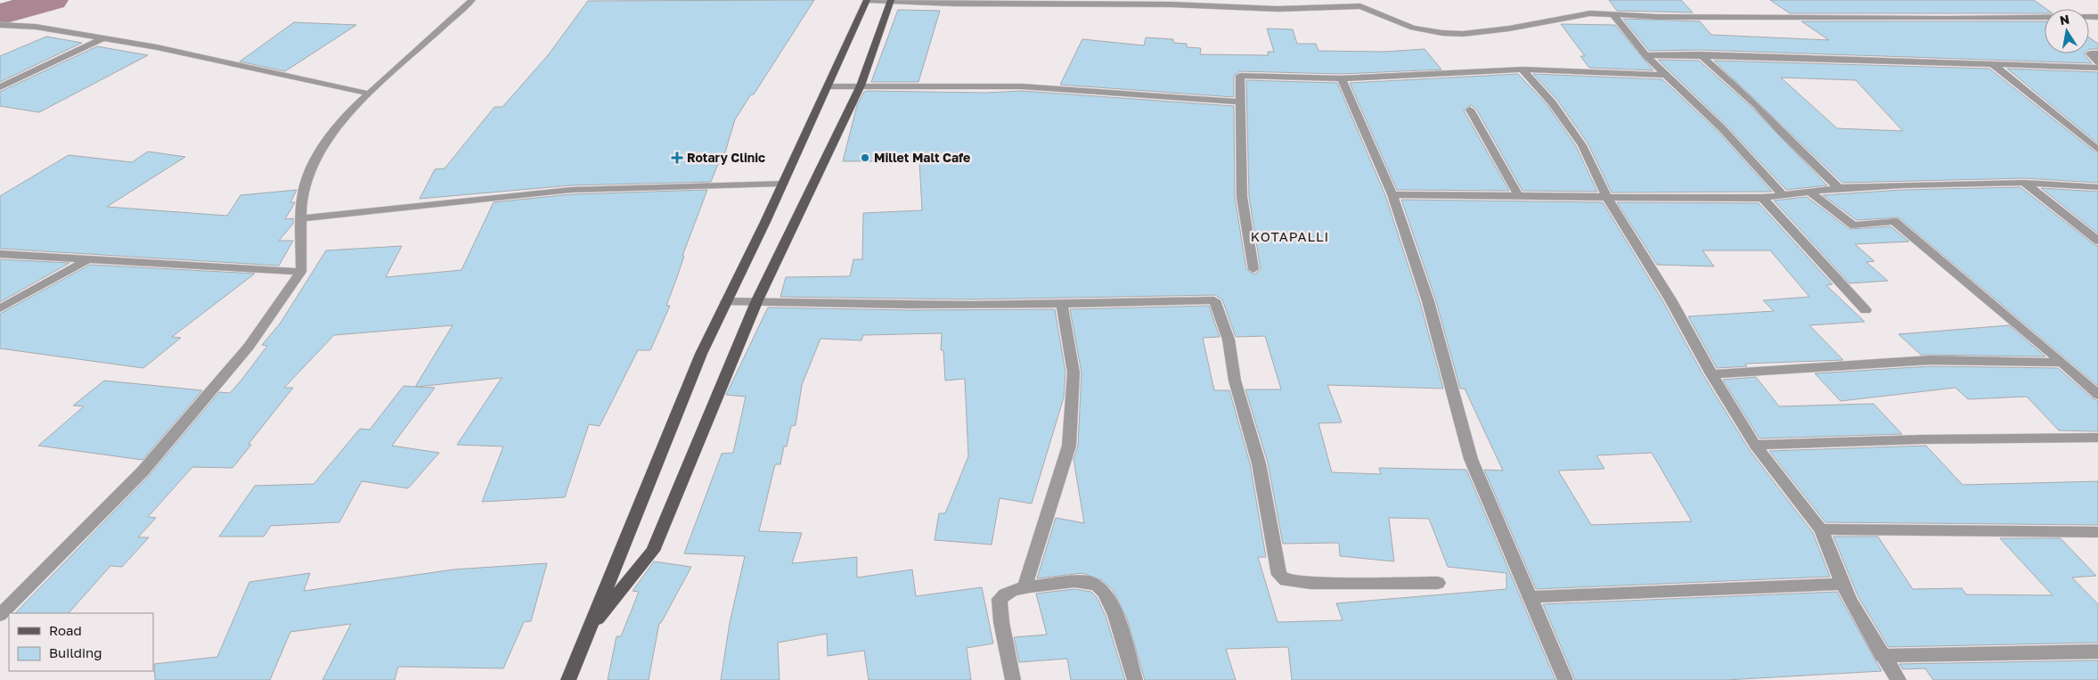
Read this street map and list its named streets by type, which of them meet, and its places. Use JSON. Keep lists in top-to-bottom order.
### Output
{
  "districts": ["KOTAPALLI"],
  "places": {
    "health": ["Rotary Clinic"],
    "other": ["Millet Malt Cafe"]
  },
  "legend": ["Road", "Building"],
  "north": "top"
}
